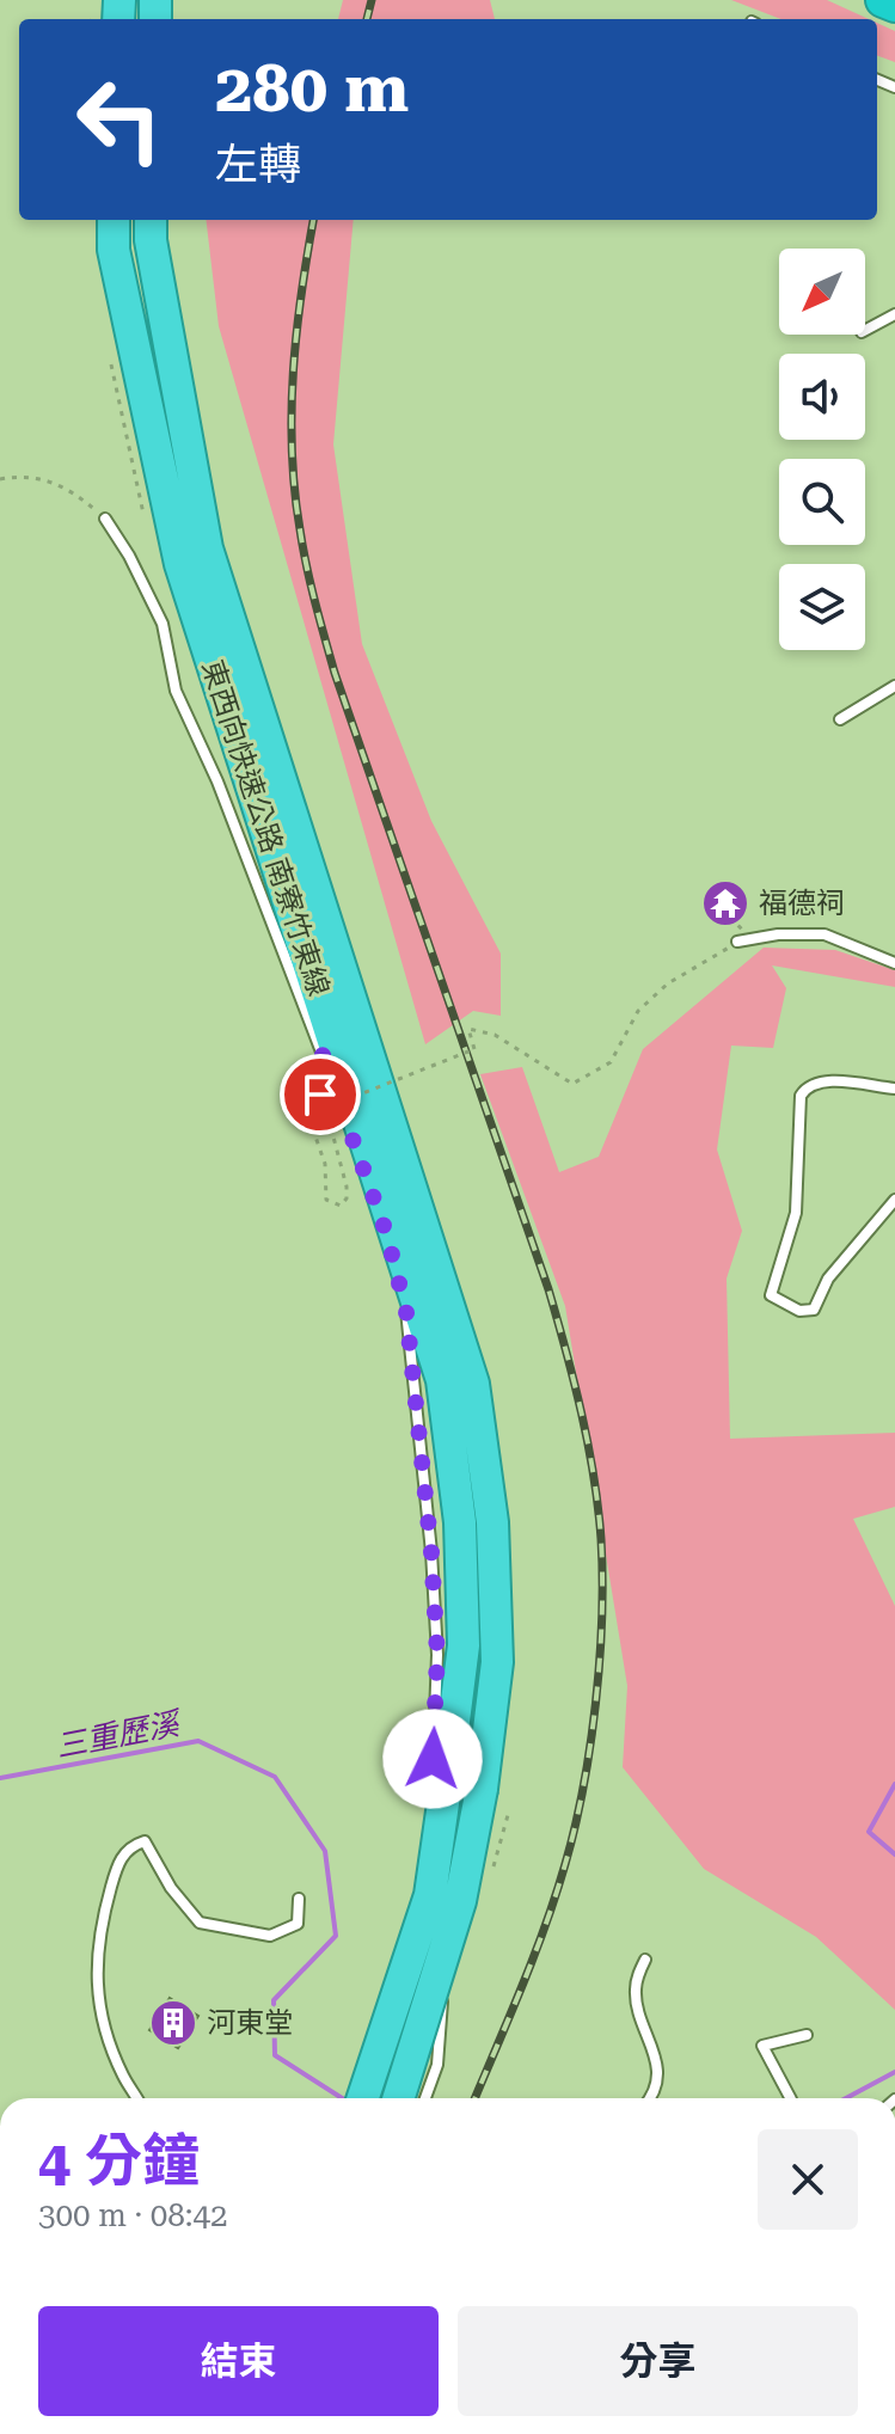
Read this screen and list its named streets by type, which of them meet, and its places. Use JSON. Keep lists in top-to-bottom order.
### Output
{
  "streets": {
    "highway": ["東西向快速公路 南寮竹東線"]
  },
  "water": ["三重歷溪"],
  "places": {
    "temple": ["福德祠"],
    "building": ["河東堂"]
  },
  "north": "bottom left",
  "page": {
    "turn": ["280 m", "左轉"],
    "heading": ["4 分鐘", "300 m · 08:42"],
    "buttons": ["結束", "分享"]
  }
}
